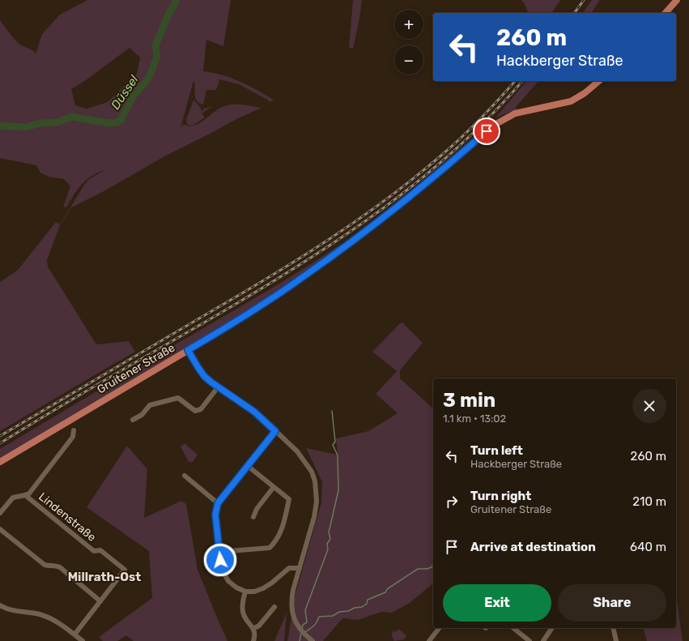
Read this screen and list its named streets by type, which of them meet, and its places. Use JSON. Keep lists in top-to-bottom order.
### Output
{
  "streets": {
    "main road": ["Gruitener Straße"],
    "street": ["Lindenstraße"]
  },
  "districts": ["Millrath-Ost"],
  "water": ["Düssel"],
  "page": {
    "map_buttons": ["+", "−"],
    "turn": ["260 m", "Hackberger Straße"],
    "heading": ["3 min", "1.1 km · 13:02"],
    "list": [
      {
        "name": "Turn left",
        "note": "Hackberger Straße",
        "value": "260 m"
      },
      {
        "name": "Turn right",
        "note": "Gruitener Straße",
        "value": "210 m"
      },
      {
        "name": "Arrive at destination",
        "value": "640 m"
      }
    ],
    "buttons": ["Exit", "Share"]
  }
}
